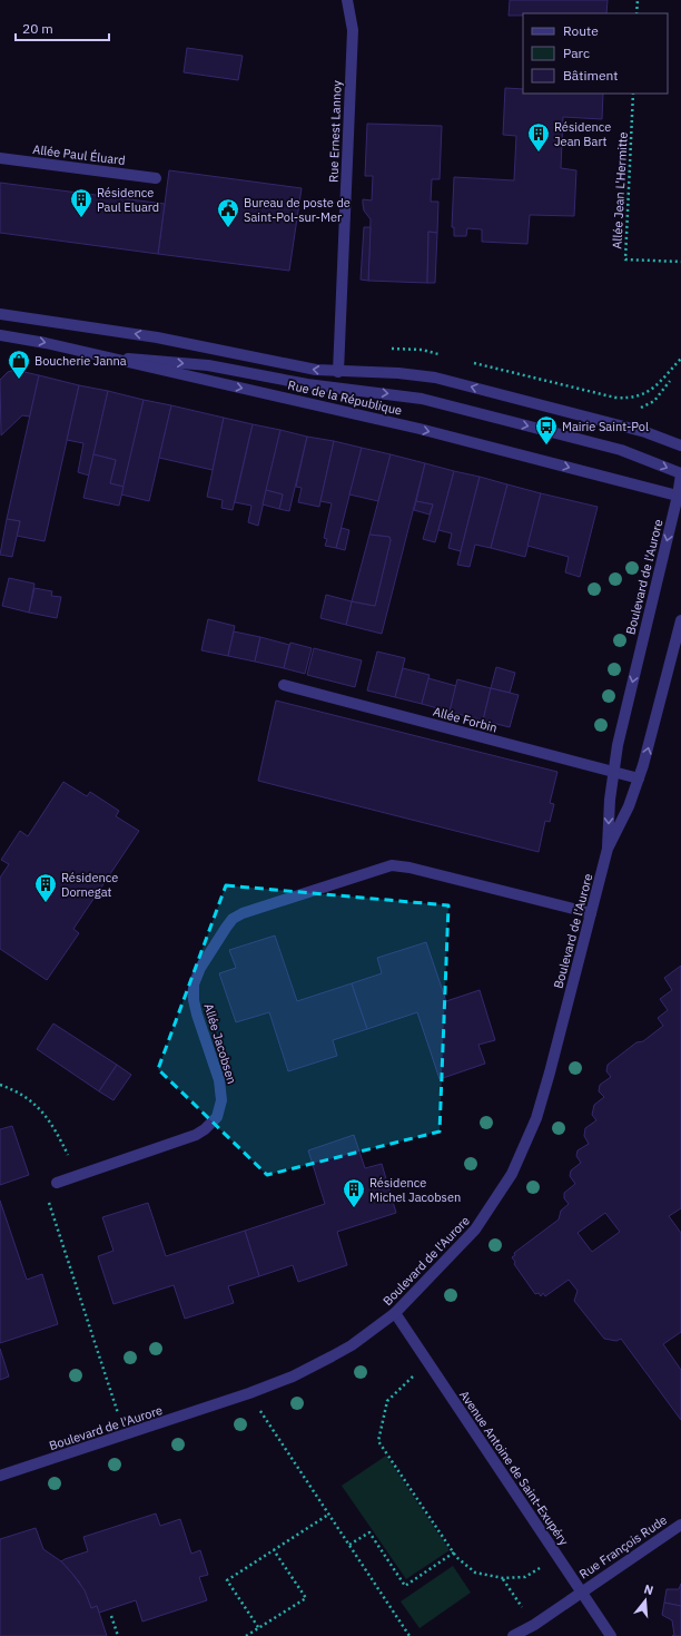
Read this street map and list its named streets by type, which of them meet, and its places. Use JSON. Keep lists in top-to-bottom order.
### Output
{
  "streets": {
    "street": [
      "Rue Ernest Lannoy",
      "Allée Paul Éluard",
      "Rue de la République",
      "Boulevard de l'Aurore",
      "Allée Forbin",
      "Allée Jacobsen",
      "Avenue Antoine de Saint-Exupéry",
      "Rue François Rude"
    ],
    "path": ["Allée Jean L'Hermitte"]
  },
  "crossings": [
    ["Rue Ernest Lannoy", "Rue de la République"],
    ["Rue de la République", "Boulevard de l'Aurore"],
    ["Boulevard de l'Aurore", "Allée Forbin"],
    ["Boulevard de l'Aurore", "Allée Jacobsen"],
    ["Boulevard de l'Aurore", "Avenue Antoine de Saint-Exupéry"],
    ["Avenue Antoine de Saint-Exupéry", "Rue François Rude"]
  ],
  "places": {
    "building": [
      "Résidence Jean Bart",
      "Résidence Paul Eluard",
      "Résidence Dornegat",
      "Résidence Michel Jacobsen"
    ],
    "public building": ["Bureau de poste de Saint-Pol-sur-Mer"],
    "shop": ["Boucherie Janna"],
    "bus stop": ["Mairie Saint-Pol"]
  },
  "legend": ["Route", "Parc", "Bâtiment"],
  "scale_bar": "20 m",
  "north": "top"
}
